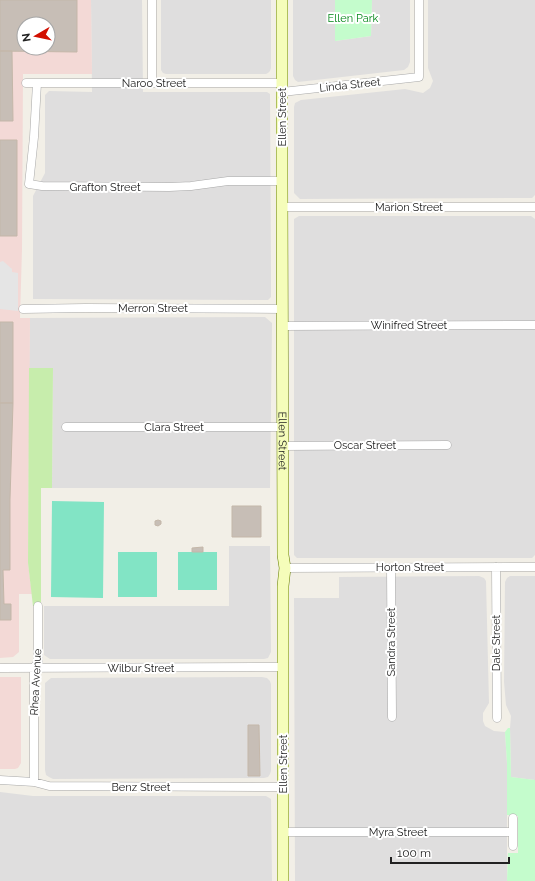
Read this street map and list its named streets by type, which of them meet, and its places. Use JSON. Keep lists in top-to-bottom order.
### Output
{
  "streets": {
    "street": [
      "Naroo Street",
      "Linda Street",
      "Ellen Street",
      "Grafton Street",
      "Marion Street",
      "Merron Street",
      "Winifred Street",
      "Clara Street",
      "Oscar Street",
      "Horton Street",
      "Sandra Street",
      "Dale Street",
      "Wilbur Street",
      "Rhea Avenue",
      "Benz Street",
      "Myra Street"
    ]
  },
  "crossings": [
    ["Naroo Street", "Linda Street"],
    ["Naroo Street", "Ellen Street"],
    ["Naroo Street", "Grafton Street"],
    ["Linda Street", "Ellen Street"],
    ["Ellen Street", "Grafton Street"],
    ["Ellen Street", "Marion Street"],
    ["Ellen Street", "Merron Street"],
    ["Ellen Street", "Winifred Street"],
    ["Ellen Street", "Clara Street"],
    ["Ellen Street", "Oscar Street"],
    ["Ellen Street", "Horton Street"],
    ["Ellen Street", "Wilbur Street"],
    ["Ellen Street", "Benz Street"],
    ["Ellen Street", "Myra Street"],
    ["Horton Street", "Sandra Street"],
    ["Horton Street", "Dale Street"],
    ["Wilbur Street", "Rhea Avenue"],
    ["Rhea Avenue", "Benz Street"]
  ],
  "parks": ["Ellen Park"],
  "scale_bar": "100 m",
  "north": "left"
}
